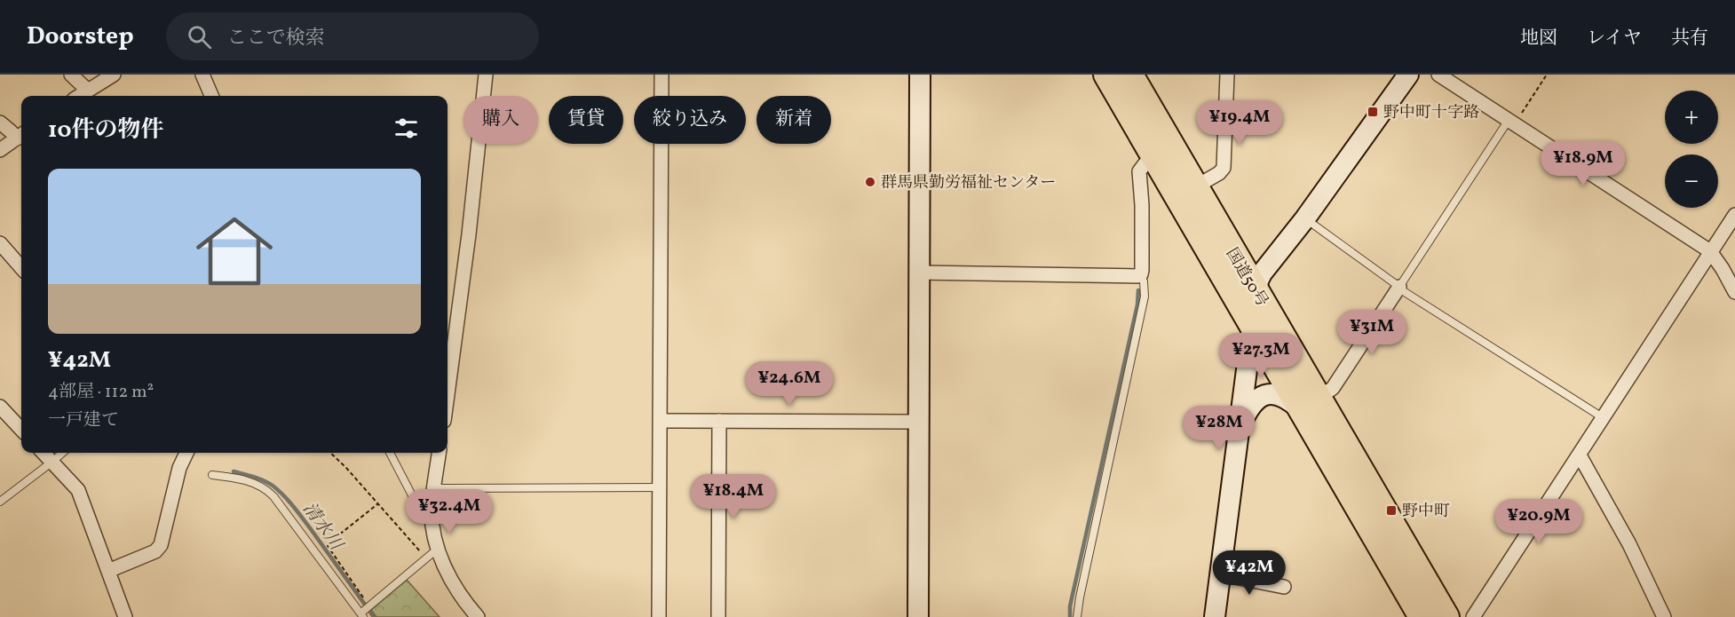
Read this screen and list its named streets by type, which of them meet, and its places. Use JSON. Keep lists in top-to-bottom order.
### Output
{
  "streets": {
    "highway": ["国道50号"]
  },
  "water": ["清水川"],
  "places": {
    "transit": ["野中町十字路", "野中町"],
    "other": ["群馬県勤労福祉センター"]
  },
  "page": {
    "header": "Doorstep",
    "search": "ここで検索",
    "nav": ["地図", "レイヤ", "共有"],
    "map_buttons": ["+", "−"],
    "chip": [
      "購入",
      "賃貸",
      "絞り込み",
      "新着"
    ],
    "heading": "10件の物件",
    "price": [
      "¥19.4M",
      "¥18.9M",
      "¥31M",
      "¥27.3M",
      "¥24.6M",
      "¥28M",
      "¥18.4M",
      "¥32.4M",
      "¥20.9M",
      "¥42M"
    ],
    "list": [
      {
        "name": "¥42M",
        "note": "4部屋 · 112 m² · 一戸建て"
      }
    ]
  }
}
